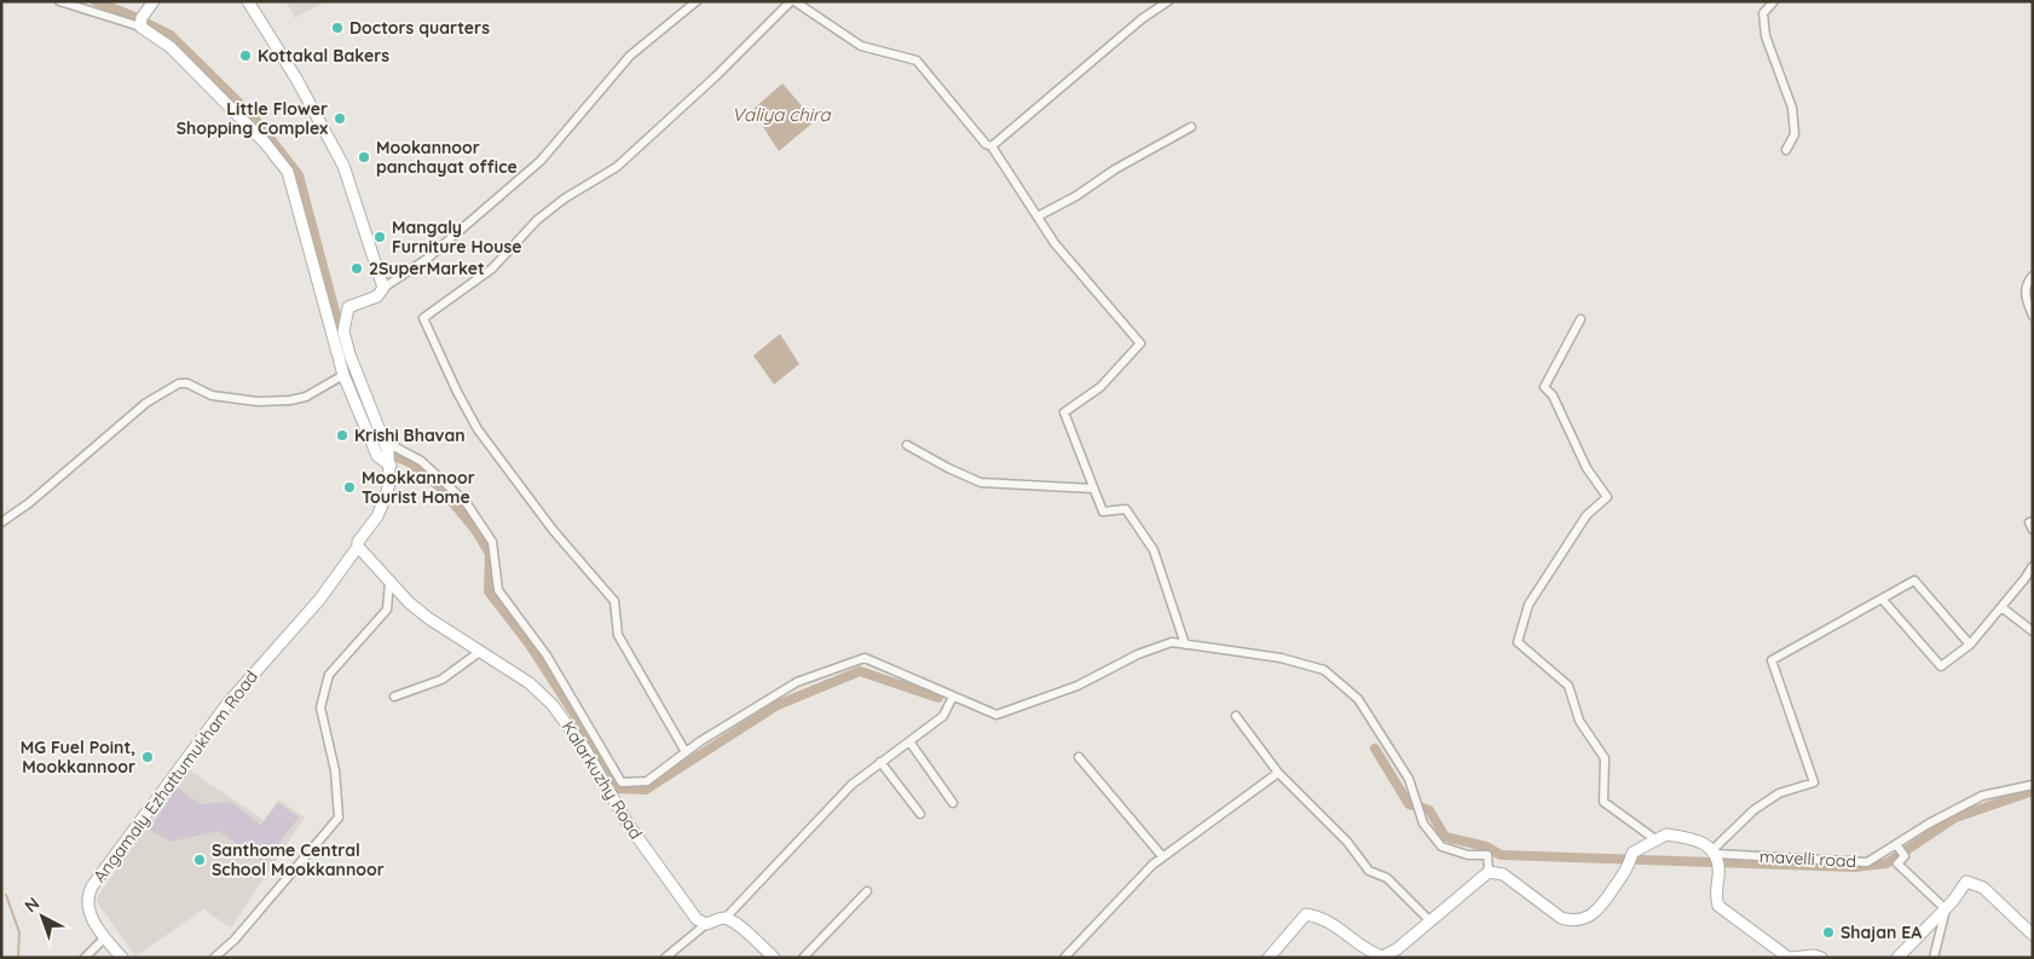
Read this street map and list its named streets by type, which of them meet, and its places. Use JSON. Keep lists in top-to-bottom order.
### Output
{
  "streets": {
    "main road": ["Angamaly Ezhattumukham Road", "Kalarkuzhy Road"],
    "street": ["mavelli road"]
  },
  "crossings": [
    ["Angamaly Ezhattumukham Road", "Kalarkuzhy Road"]
  ],
  "water": ["Valiya chira"],
  "places": [
    "Doctors quarters",
    "Kottakal Bakers",
    "Little Flower Shopping Complex",
    "Mookannoor panchayat office",
    "Mangaly Furniture House",
    "2SuperMarket",
    "Krishi Bhavan",
    "Mookkannoor Tourist Home",
    "MG Fuel Point, Mookkannoor",
    "Santhome Central School Mookkannoor",
    "Shajan EA"
  ],
  "north": "top left"
}
